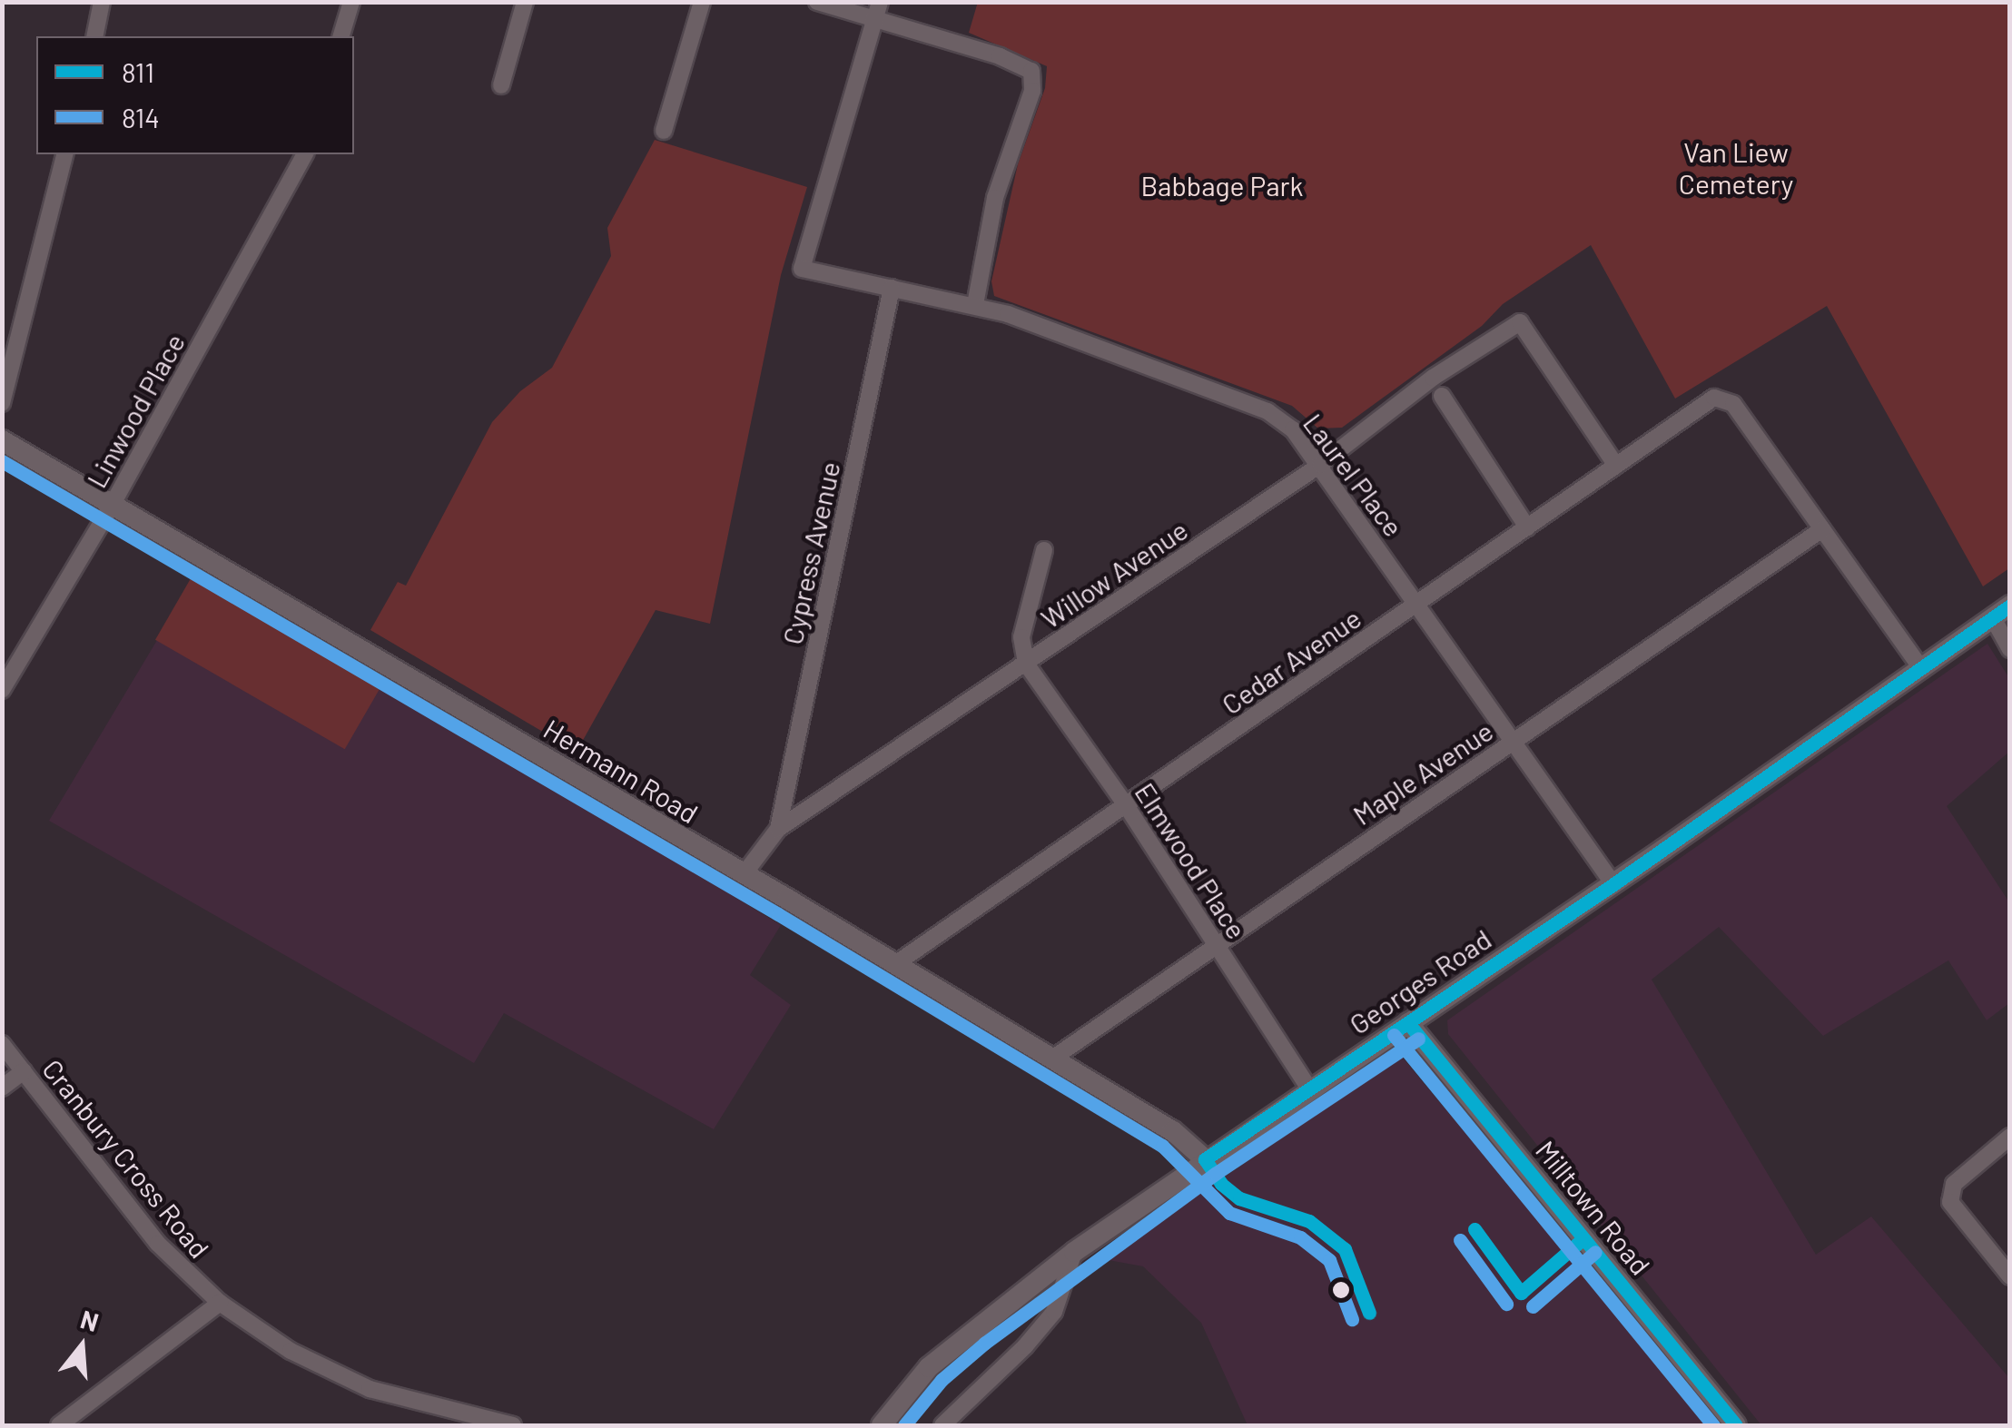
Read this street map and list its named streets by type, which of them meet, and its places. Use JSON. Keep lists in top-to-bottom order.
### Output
{
  "streets": {
    "street": [
      "Linwood Place",
      "Laurel Place",
      "Cypress Avenue",
      "Willow Avenue",
      "Cedar Avenue",
      "Hermann Road",
      "Maple Avenue",
      "Elmwood Place",
      "Georges Road",
      "Cranbury Cross Road",
      "Milltown Road"
    ]
  },
  "crossings": [
    ["Linwood Place", "Hermann Road"],
    ["Laurel Place", "Cypress Avenue"],
    ["Laurel Place", "Willow Avenue"],
    ["Laurel Place", "Cedar Avenue"],
    ["Laurel Place", "Maple Avenue"],
    ["Laurel Place", "Georges Road"],
    ["Cypress Avenue", "Willow Avenue"],
    ["Willow Avenue", "Cedar Avenue"],
    ["Willow Avenue", "Hermann Road"],
    ["Willow Avenue", "Elmwood Place"],
    ["Cedar Avenue", "Hermann Road"],
    ["Cedar Avenue", "Maple Avenue"],
    ["Cedar Avenue", "Elmwood Place"],
    ["Hermann Road", "Maple Avenue"],
    ["Hermann Road", "Georges Road"],
    ["Maple Avenue", "Elmwood Place"],
    ["Elmwood Place", "Georges Road"],
    ["Georges Road", "Milltown Road"]
  ],
  "parks": ["Van Liew Cemetery", "Babbage Park"],
  "lines": ["transit line 814", "transit line 811"],
  "legend": ["811", "814"],
  "north": "top"
}
